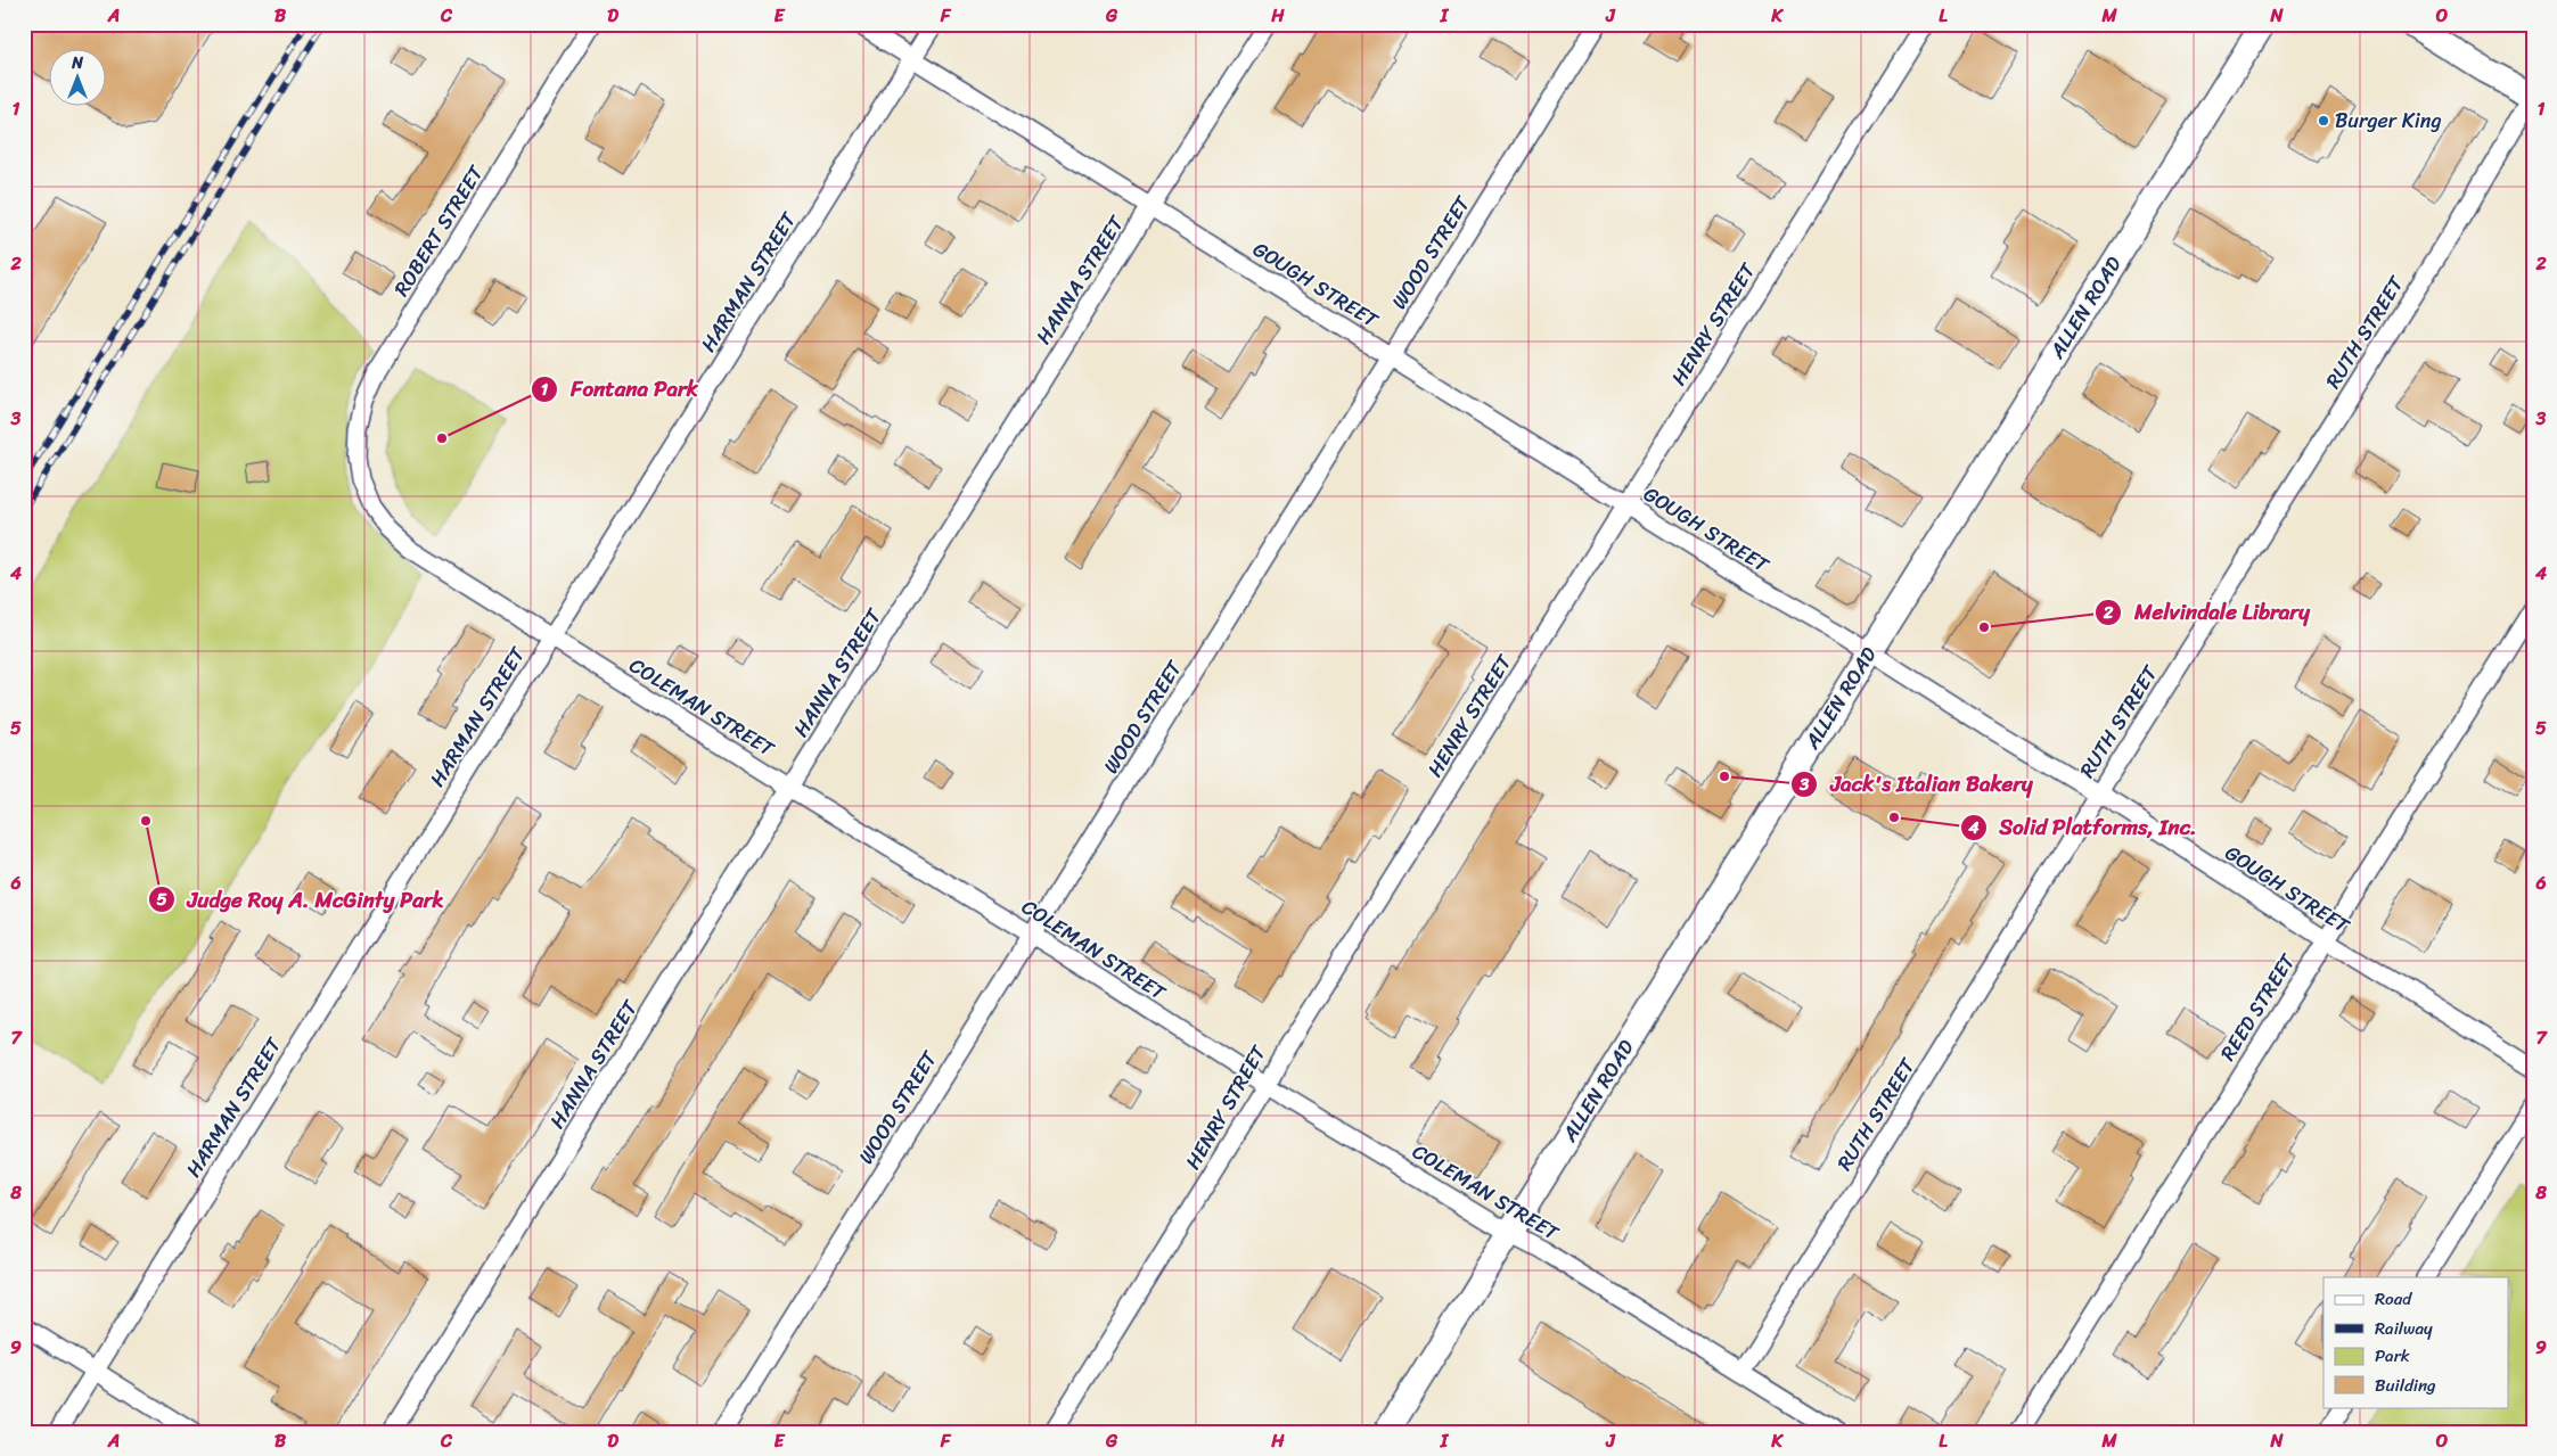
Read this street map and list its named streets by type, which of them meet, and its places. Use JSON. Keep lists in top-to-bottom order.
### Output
{
  "streets": {
    "main road": ["ALLEN ROAD"],
    "street": [
      "ROBERT STREET",
      "WOOD STREET",
      "HANNA STREET",
      "HARMAN STREET",
      "GOUGH STREET",
      "HENRY STREET",
      "RUTH STREET",
      "COLEMAN STREET",
      "REED STREET"
    ]
  },
  "crossings": [
    ["ROBERT STREET", "COLEMAN STREET"],
    ["WOOD STREET", "GOUGH STREET"],
    ["WOOD STREET", "COLEMAN STREET"],
    ["HANNA STREET", "GOUGH STREET"],
    ["HANNA STREET", "COLEMAN STREET"],
    ["HARMAN STREET", "GOUGH STREET"],
    ["HARMAN STREET", "COLEMAN STREET"],
    ["GOUGH STREET", "ALLEN ROAD"],
    ["GOUGH STREET", "HENRY STREET"],
    ["GOUGH STREET", "RUTH STREET"],
    ["GOUGH STREET", "REED STREET"],
    ["ALLEN ROAD", "COLEMAN STREET"],
    ["HENRY STREET", "COLEMAN STREET"],
    ["RUTH STREET", "COLEMAN STREET"]
  ],
  "places": [
    "Burger King",
    "Fontana Park",
    "Melvindale Library",
    "Jack's Italian Bakery",
    "Solid Platforms, Inc.",
    "Judge Roy A. McGinty Park"
  ],
  "legend": [
    "Road",
    "Railway",
    "Park",
    "Building"
  ],
  "north": "top",
  "grid": {
    "columns": [
      "A",
      "B",
      "C",
      "D",
      "E",
      "F",
      "G",
      "H",
      "I",
      "J",
      "K",
      "L",
      "M",
      "N",
      "O"
    ],
    "rows": [
      "1",
      "2",
      "3",
      "4",
      "5",
      "6",
      "7",
      "8",
      "9"
    ]
  }
}
